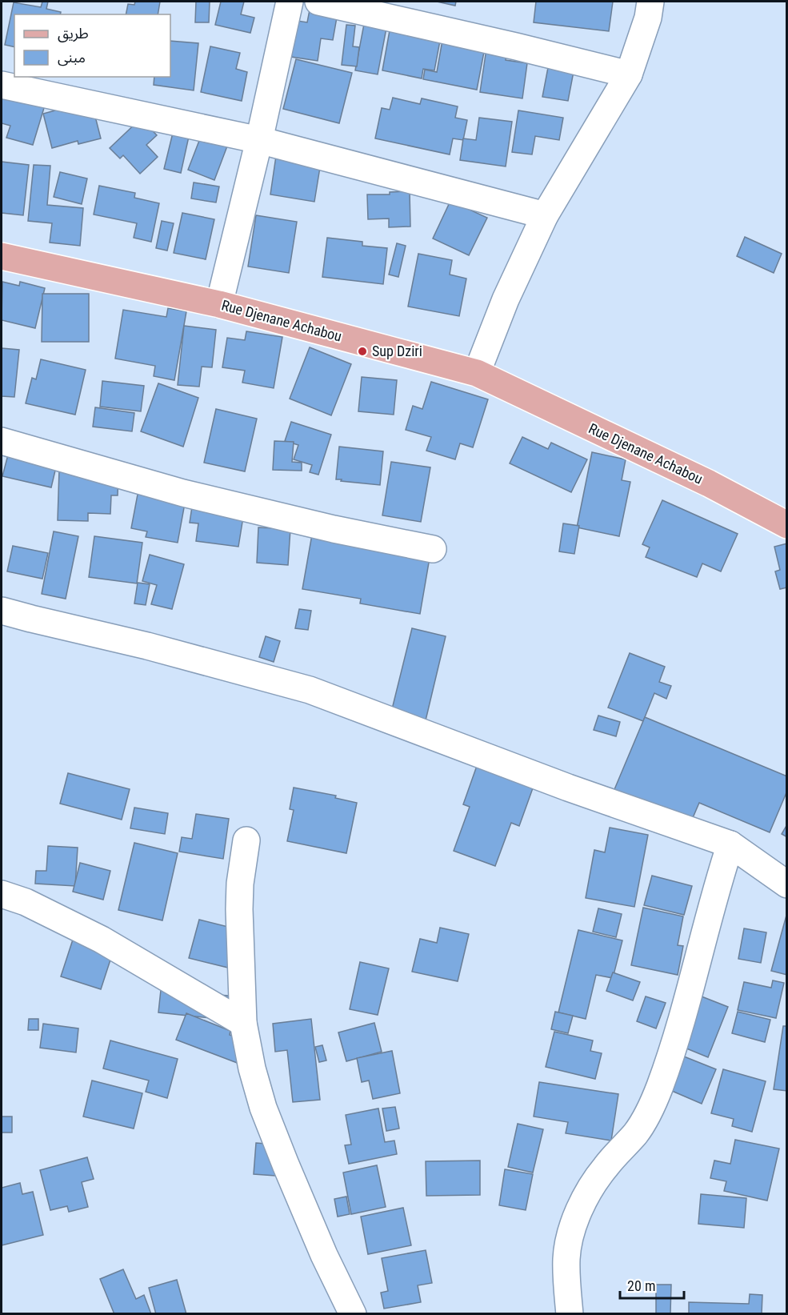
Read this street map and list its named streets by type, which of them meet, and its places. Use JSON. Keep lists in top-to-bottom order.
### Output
{
  "streets": {
    "main road": ["Rue Djenane Achabou"]
  },
  "places": ["Sup Dziri"],
  "legend": ["طريق", "مبنى"],
  "scale_bar": "20 m"
}
